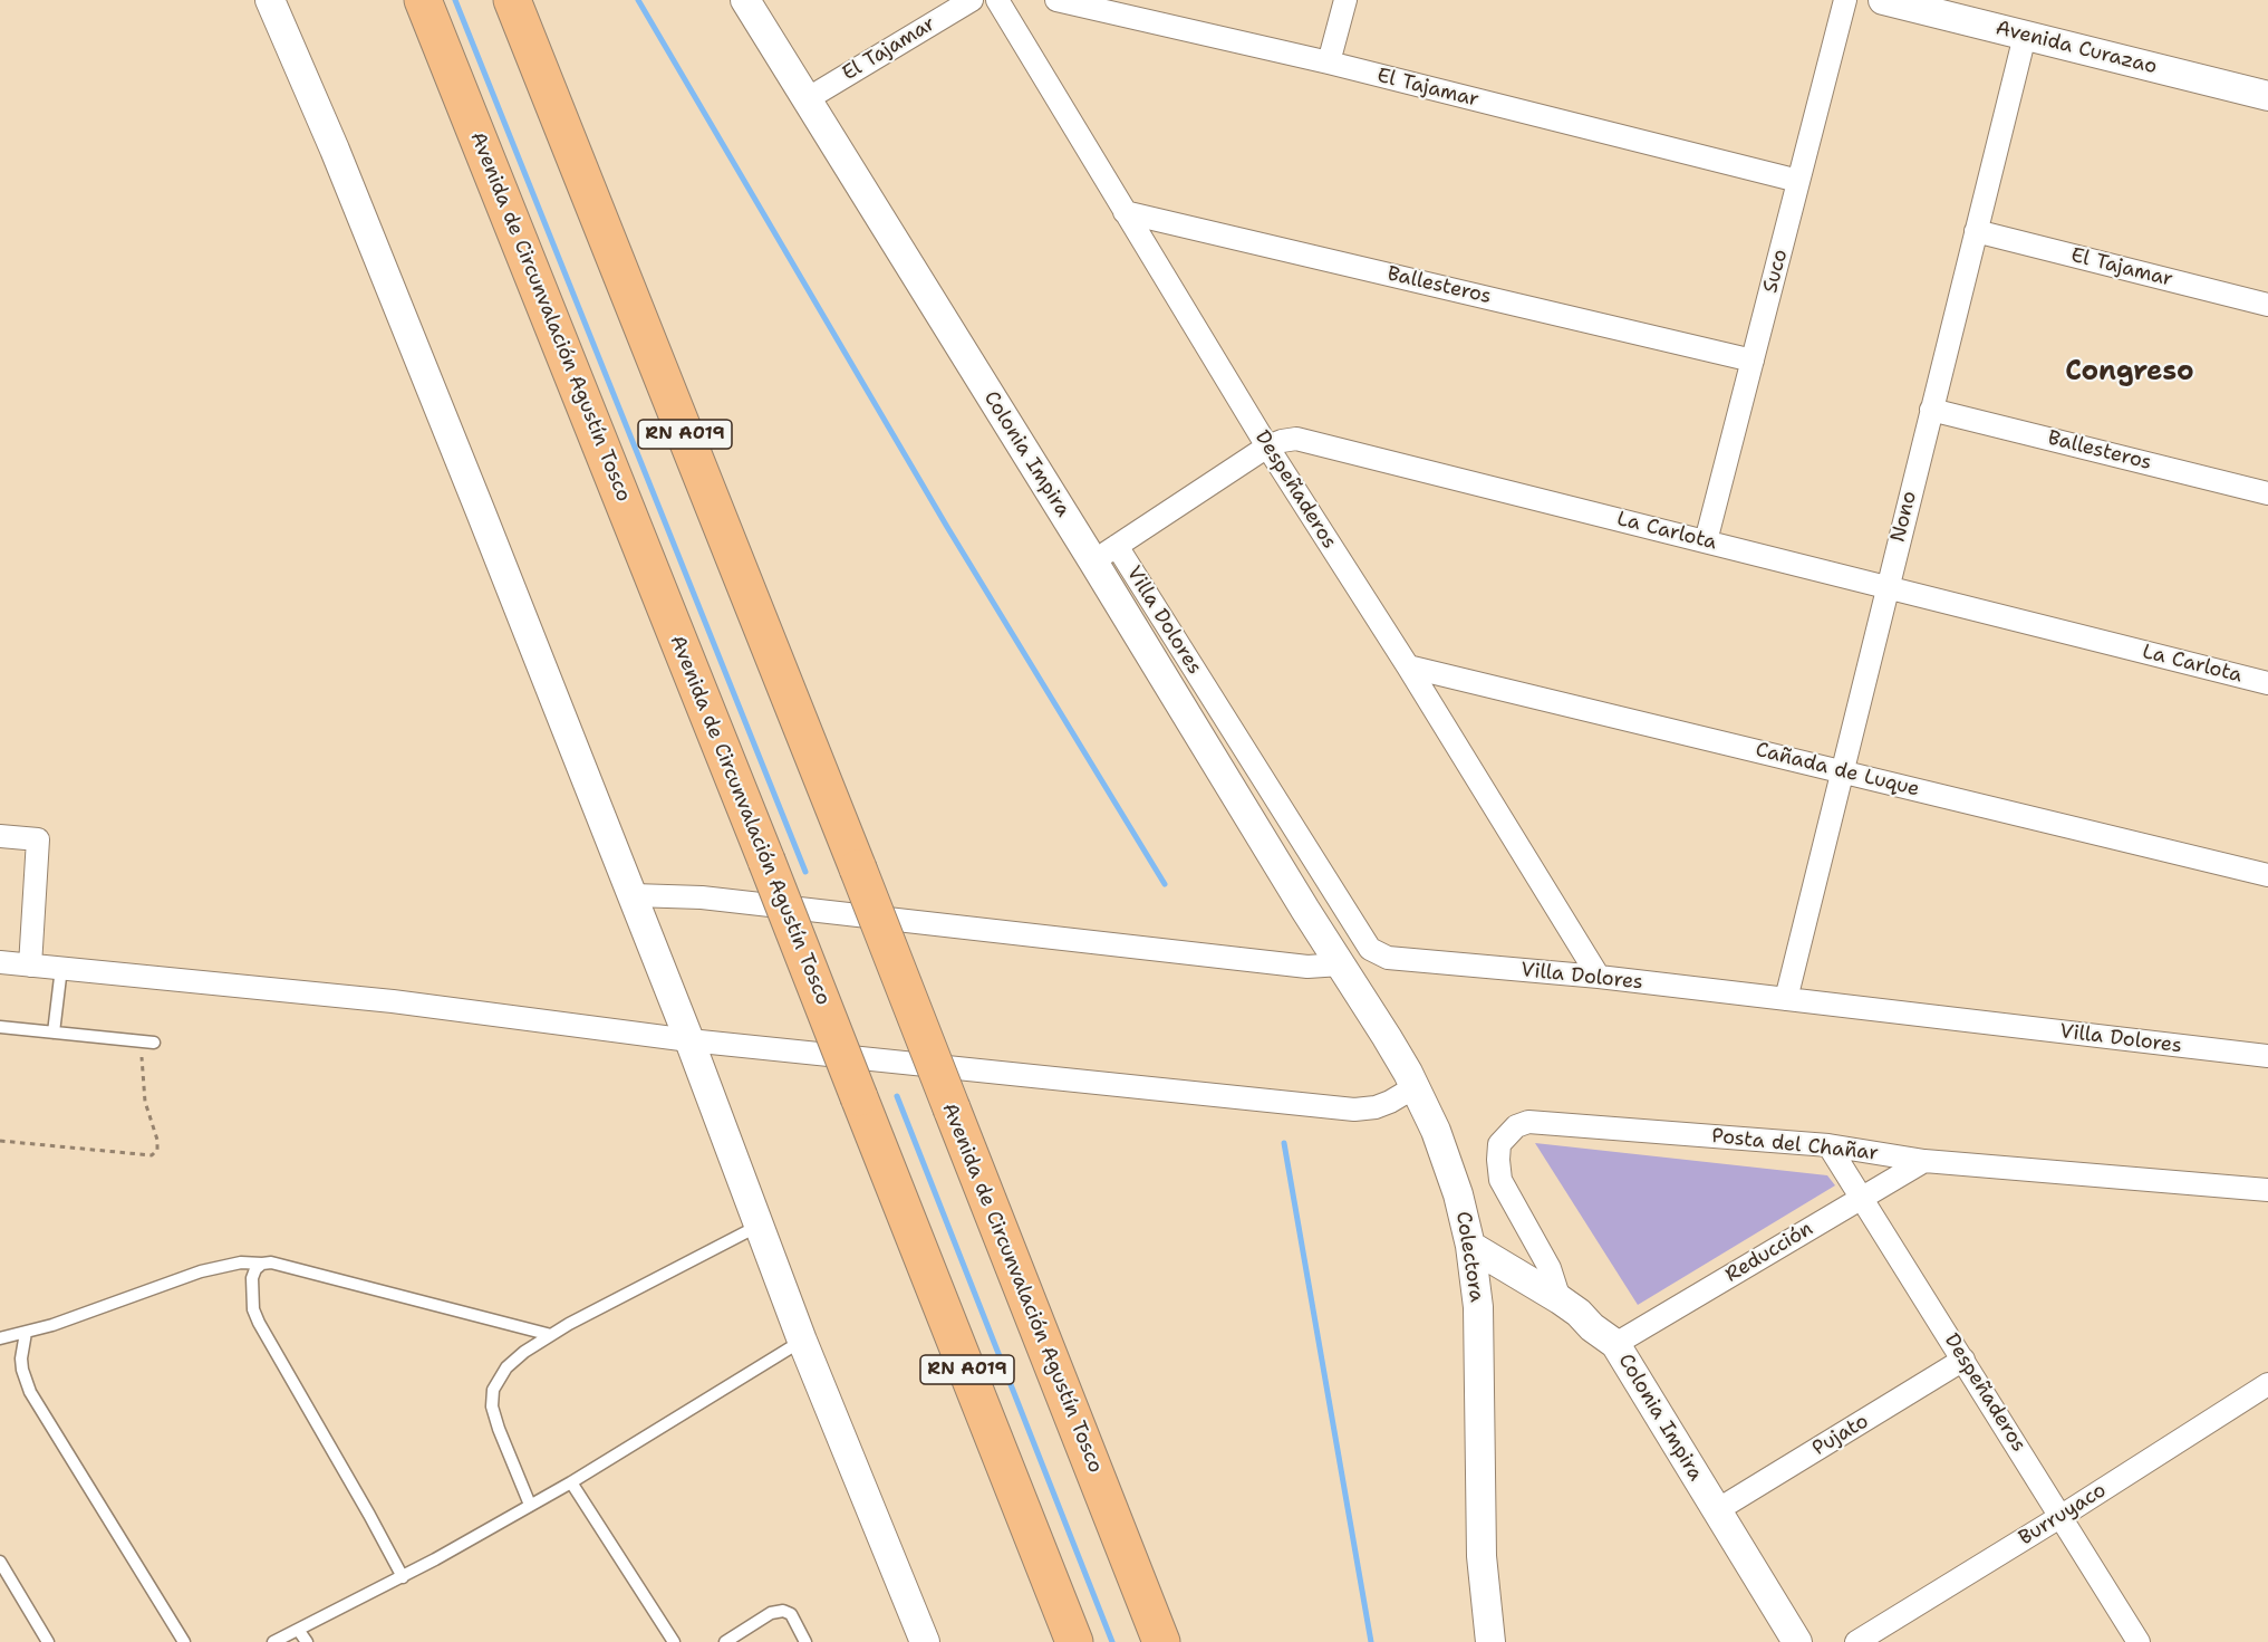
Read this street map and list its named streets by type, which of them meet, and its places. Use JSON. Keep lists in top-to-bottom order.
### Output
{
  "streets": {
    "highway": ["Avenida de Circunvalación Agustín Tosco", "RN A019"],
    "street": [
      "Avenida Curazao",
      "El Tajamar",
      "Suco",
      "Ballesteros",
      "Colonia Impira",
      "Despeñaderos",
      "Nono",
      "La Carlota",
      "Villa Dolores",
      "Cañada de Luque",
      "Posta del Chañar",
      "Reducción",
      "Colectora",
      "Pujato",
      "Burruyaco"
    ]
  },
  "crossings": [
    ["Avenida Curazao", "Nono"],
    ["El Tajamar", "Suco"],
    ["El Tajamar", "Colonia Impira"],
    ["El Tajamar", "Nono"],
    ["Suco", "Ballesteros"],
    ["Suco", "La Carlota"],
    ["Ballesteros", "Despeñaderos"],
    ["Ballesteros", "Nono"],
    ["Colonia Impira", "La Carlota"],
    ["Colonia Impira", "Posta del Chañar"],
    ["Colonia Impira", "Reducción"],
    ["Colonia Impira", "Colectora"],
    ["Colonia Impira", "Pujato"],
    ["Despeñaderos", "La Carlota"],
    ["Despeñaderos", "Villa Dolores"],
    ["Despeñaderos", "Cañada de Luque"],
    ["Despeñaderos", "Posta del Chañar"],
    ["Despeñaderos", "Reducción"],
    ["Despeñaderos", "Pujato"],
    ["Despeñaderos", "Burruyaco"],
    ["Nono", "La Carlota"],
    ["Nono", "Villa Dolores"],
    ["Nono", "Cañada de Luque"],
    ["La Carlota", "Villa Dolores"],
    ["Posta del Chañar", "Reducción"]
  ],
  "districts": ["Congreso"]
}
